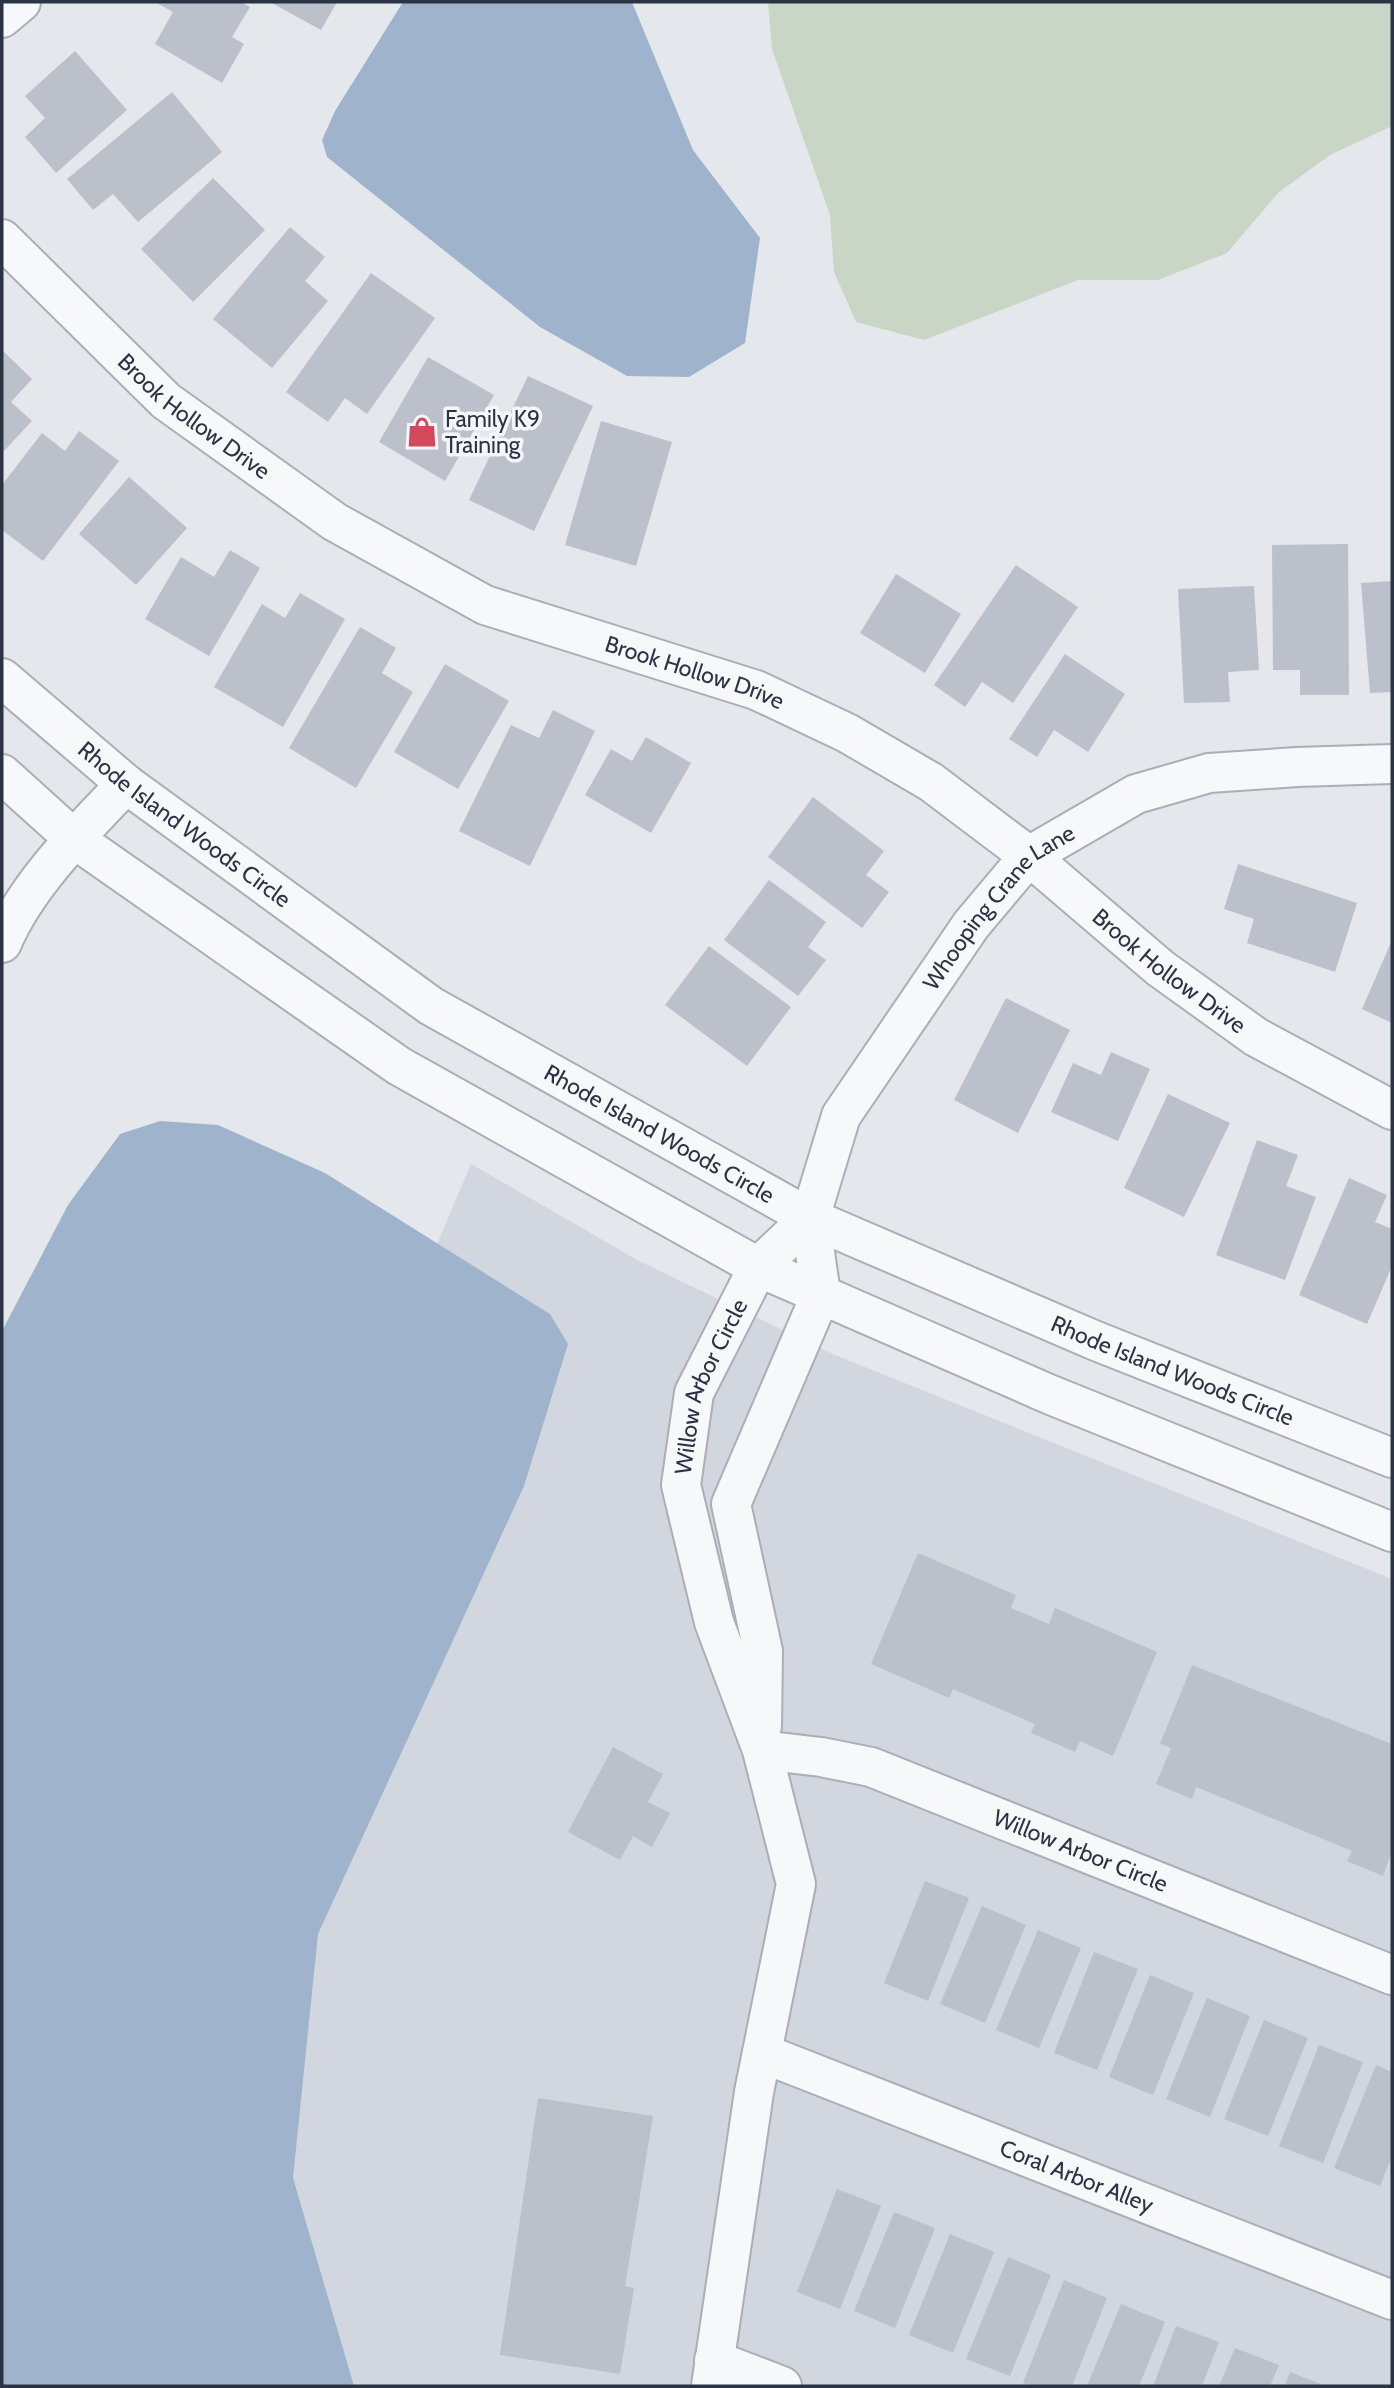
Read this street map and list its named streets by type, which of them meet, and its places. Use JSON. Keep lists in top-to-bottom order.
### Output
{
  "streets": {
    "street": [
      "Brook Hollow Drive",
      "Rhode Island Woods Circle",
      "Whooping Crane Lane",
      "Willow Arbor Circle",
      "Coral Arbor Alley"
    ]
  },
  "crossings": [
    ["Brook Hollow Drive", "Whooping Crane Lane"],
    ["Rhode Island Woods Circle", "Whooping Crane Lane"],
    ["Whooping Crane Lane", "Willow Arbor Circle"],
    ["Willow Arbor Circle", "Coral Arbor Alley"]
  ],
  "places": {
    "shop": ["Family K9 Training"]
  }
}
